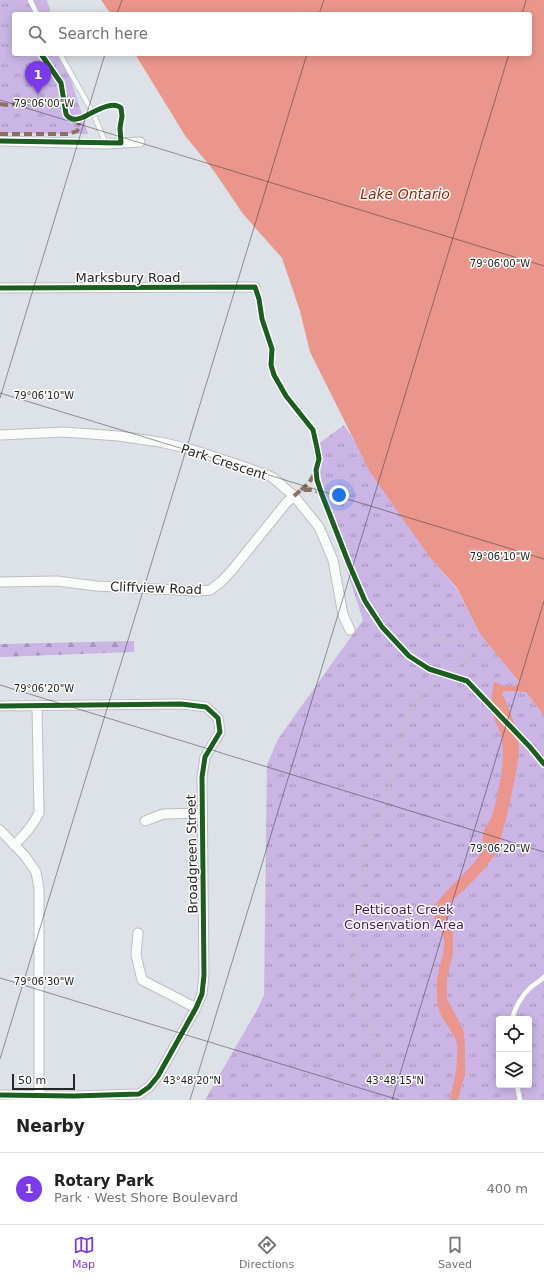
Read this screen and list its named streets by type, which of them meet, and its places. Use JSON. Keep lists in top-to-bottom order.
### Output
{
  "streets": {
    "street": [
      "Marksbury Road",
      "Park Crescent",
      "Cliffview Road",
      "Broadgreen Street"
    ]
  },
  "crossings": [
    ["Park Crescent", "Cliffview Road"]
  ],
  "water": ["Lake Ontario"],
  "parks": ["Petticoat Creek Conservation Area"],
  "scale_bar": "50 m",
  "page": {
    "search": "Search here",
    "pins": "1",
    "scale": "50 m",
    "heading": "Nearby",
    "list": [
      {
        "mark": "1",
        "name": "Rotary Park",
        "note": "Park · West Shore Boulevard",
        "value": "400 m"
      }
    ],
    "nav": ["Map", "Directions", "Saved"]
  },
  "coordinates": [
    "79°06'00\"W",
    "79°06'10\"W",
    "79°06'20\"W",
    "79°06'30\"W",
    "43°48'20\"N",
    "43°48'15\"N"
  ]
}
